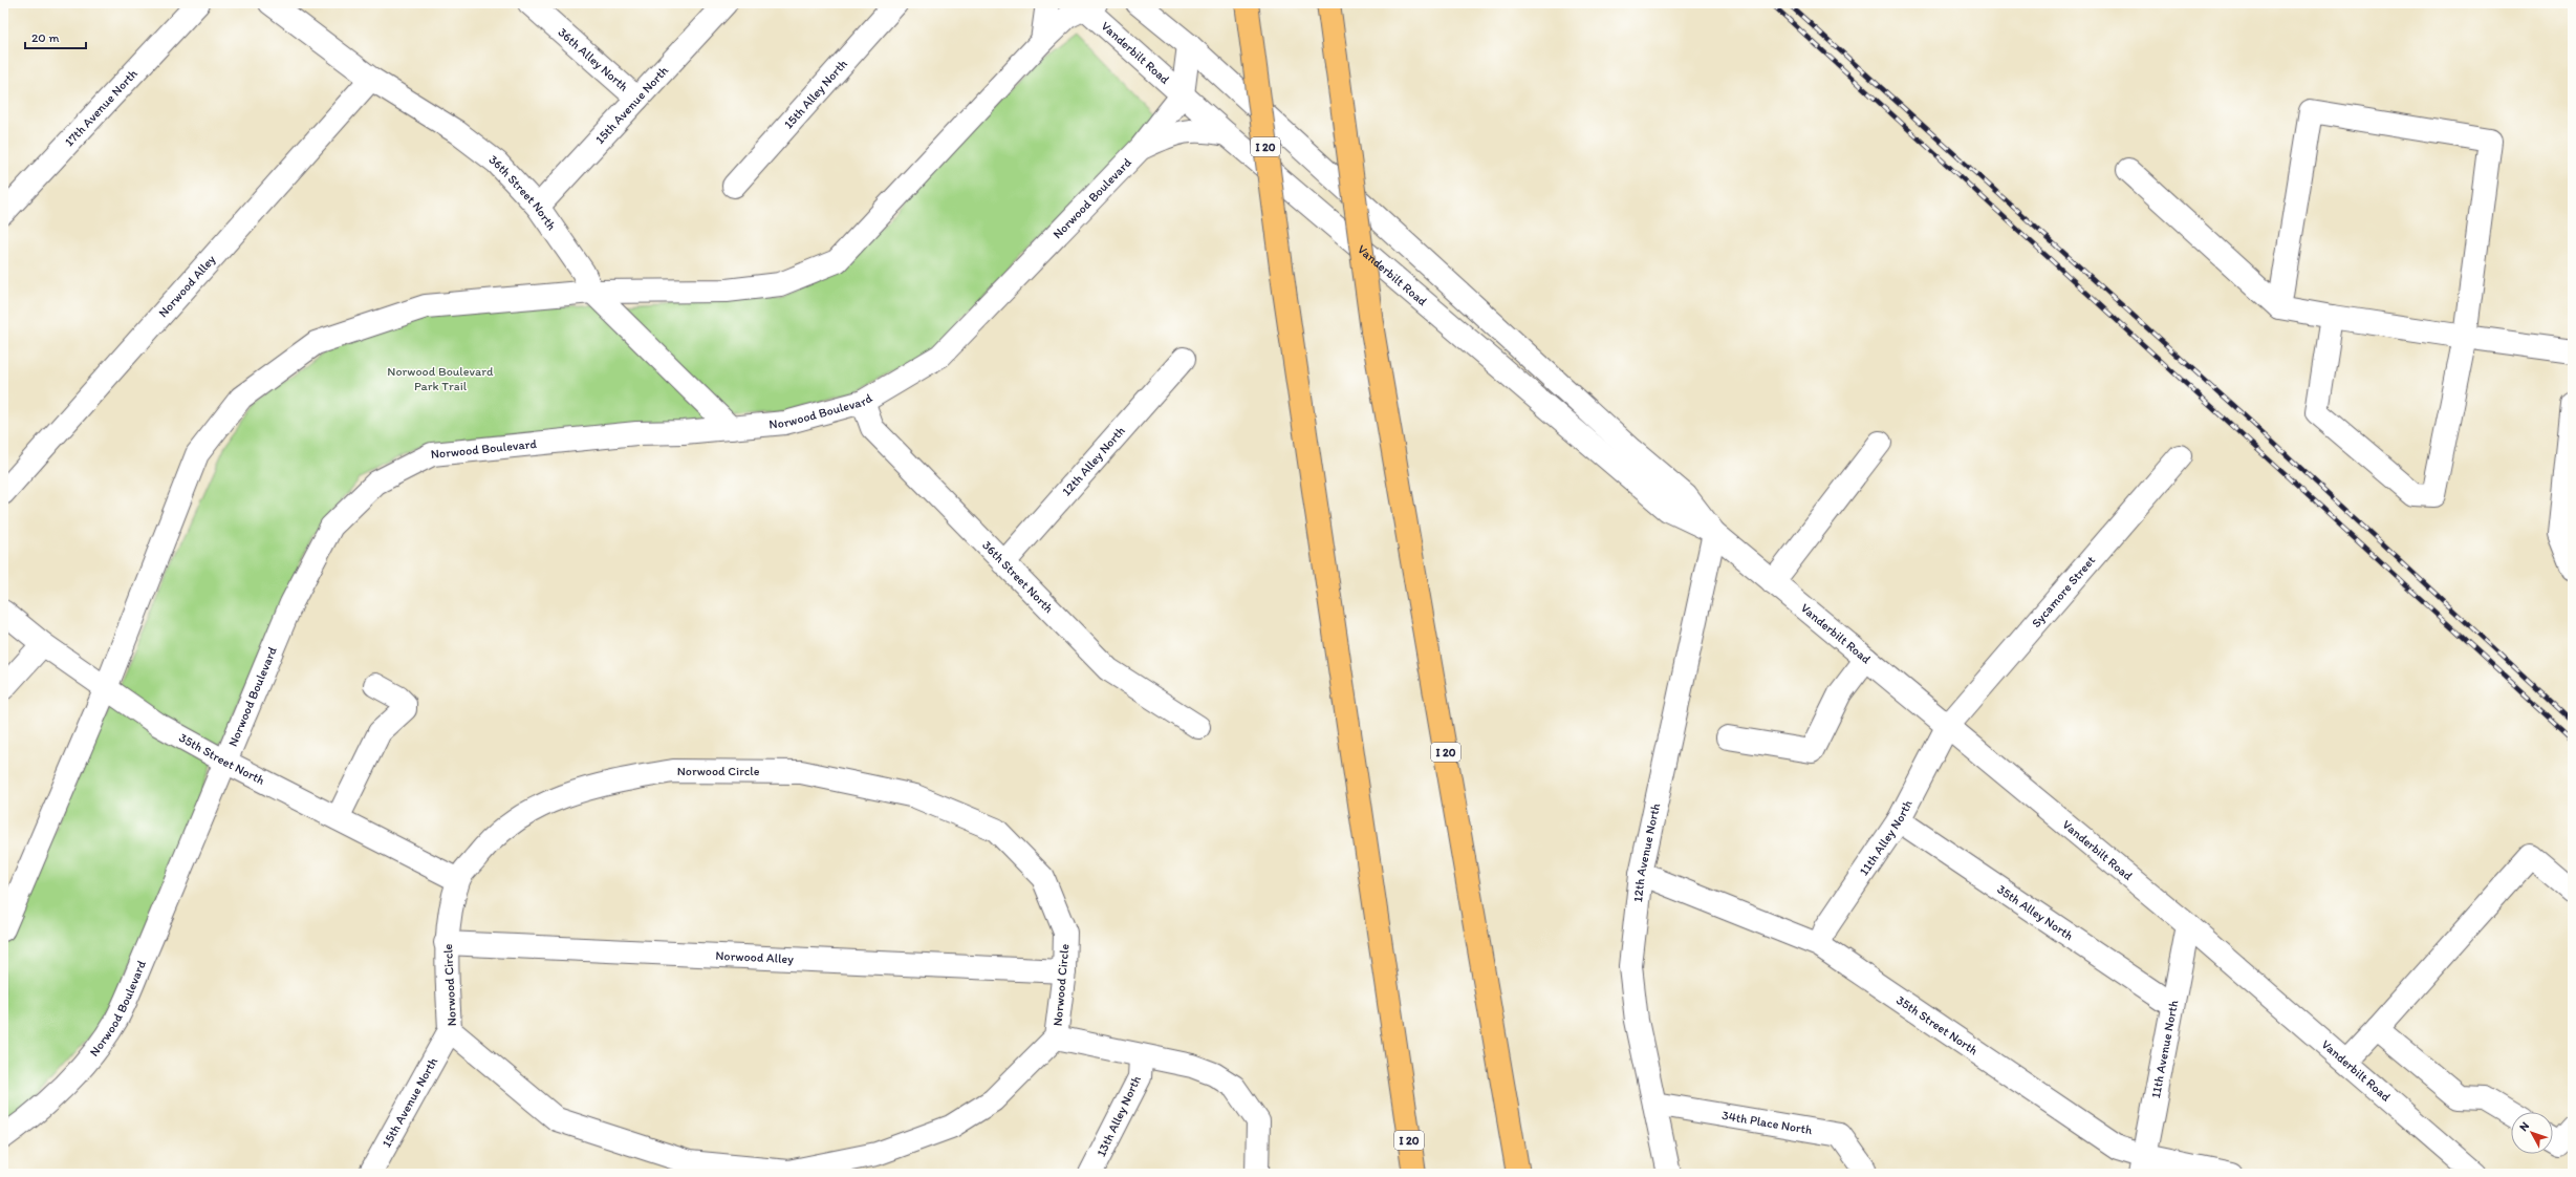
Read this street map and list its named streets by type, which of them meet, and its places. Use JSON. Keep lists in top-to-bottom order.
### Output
{
  "streets": {
    "highway": ["I 20"],
    "street": [
      "Vanderbilt Road",
      "36th Alley North",
      "15th Alley North",
      "15th Avenue North",
      "17th Avenue North",
      "36th Street North",
      "Norwood Boulevard",
      "Norwood Alley",
      "12th Alley North",
      "Sycamore Street",
      "35th Street North",
      "Norwood Circle",
      "11th Alley North",
      "12th Avenue North",
      "35th Alley North",
      "11th Avenue North",
      "13th Alley North",
      "34th Place North"
    ]
  },
  "crossings": [
    ["Vanderbilt Road", "Norwood Boulevard"],
    ["Vanderbilt Road", "Sycamore Street"],
    ["Vanderbilt Road", "11th Alley North"],
    ["Vanderbilt Road", "12th Avenue North"],
    ["Vanderbilt Road", "11th Avenue North"],
    ["36th Alley North", "15th Avenue North"],
    ["15th Avenue North", "36th Street North"],
    ["15th Avenue North", "Norwood Circle"],
    ["36th Street North", "Norwood Boulevard"],
    ["36th Street North", "Norwood Alley"],
    ["36th Street North", "12th Alley North"],
    ["Norwood Boulevard", "35th Street North"],
    ["Norwood Alley", "Norwood Circle"],
    ["Sycamore Street", "11th Alley North"],
    ["35th Street North", "Norwood Circle"],
    ["35th Street North", "11th Alley North"],
    ["35th Street North", "12th Avenue North"],
    ["35th Street North", "11th Avenue North"],
    ["11th Alley North", "35th Alley North"],
    ["12th Avenue North", "34th Place North"],
    ["35th Alley North", "11th Avenue North"]
  ],
  "parks": ["Norwood Boulevard Park Trail"],
  "scale_bar": "20 m",
  "north": "top left"
}
